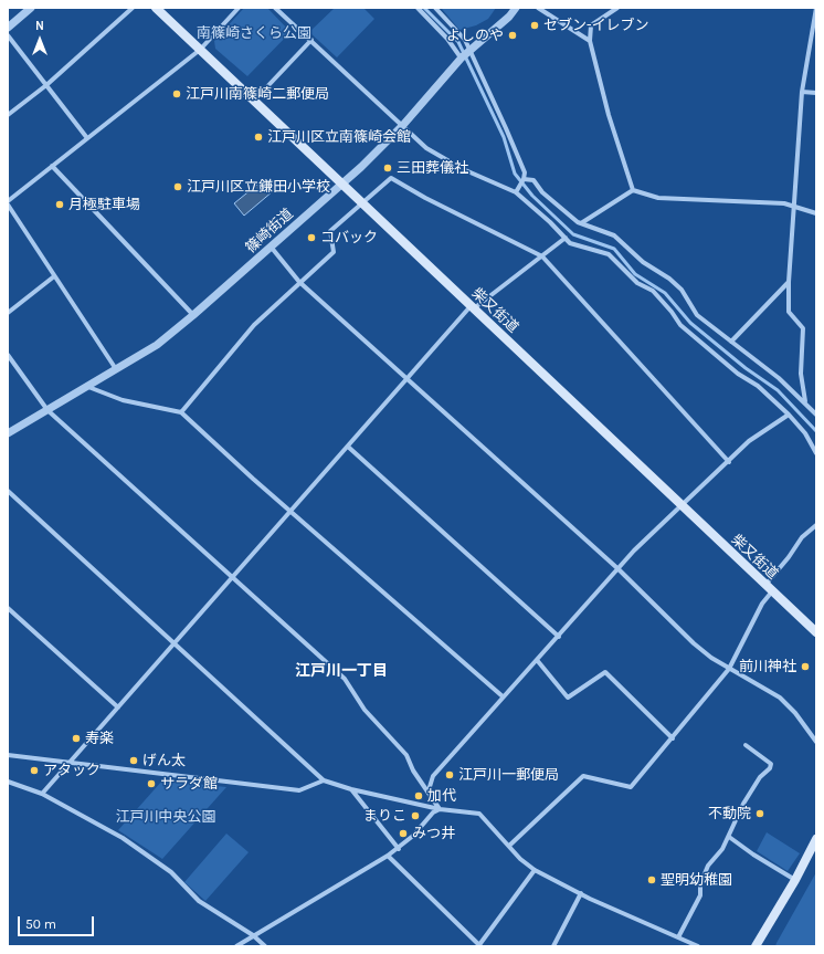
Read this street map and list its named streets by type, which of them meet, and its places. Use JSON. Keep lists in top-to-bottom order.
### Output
{
  "streets": {
    "main road": ["柴又街道"],
    "street": ["篠崎街道"]
  },
  "crossings": [
    ["篠崎街道", "柴又街道"]
  ],
  "districts": ["江戸川一丁目"],
  "parks": ["南篠崎さくら公園", "江戸川中央公園"],
  "places": [
    "セブン-イレブン",
    "よしのや",
    "江戸川南篠崎二郵便局",
    "江戸川区立南篠崎会館",
    "三田葬儀社",
    "江戸川区立鎌田小学校",
    "月極駐車場",
    "コバック",
    "前川神社",
    "寿楽",
    "げん太",
    "アタック",
    "江戸川一郵便局",
    "サラダ館",
    "加代",
    "不動院",
    "まりこ",
    "みつ井",
    "聖明幼稚園"
  ],
  "scale_bar": "50 m",
  "north": "top"
}
